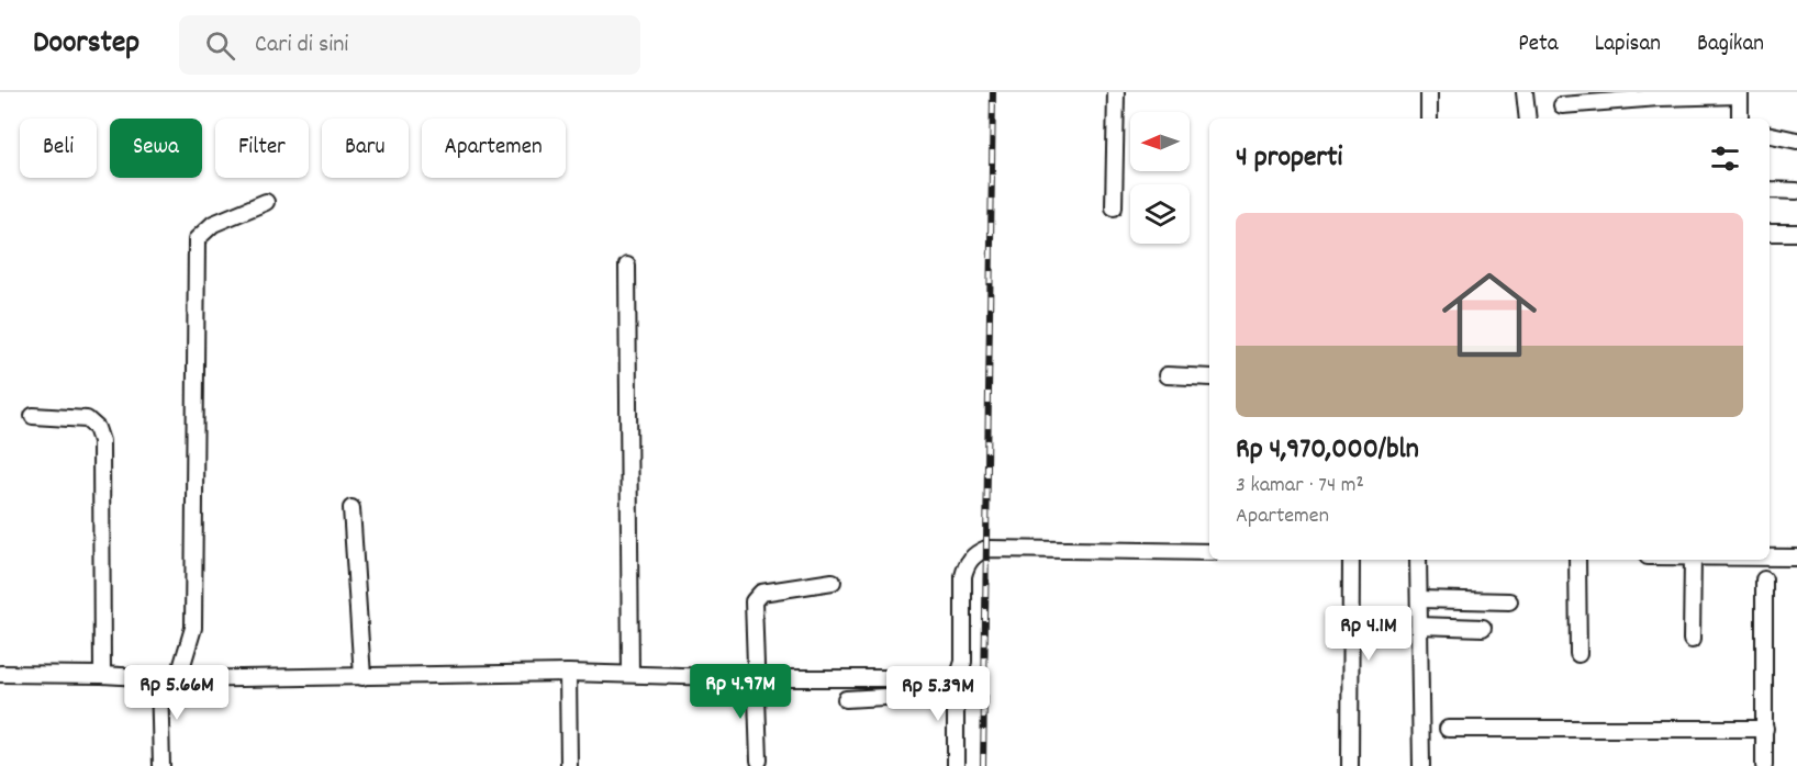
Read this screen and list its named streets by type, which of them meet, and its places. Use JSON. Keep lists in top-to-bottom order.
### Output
{
  "north": "left",
  "page": {
    "header": "Doorstep",
    "search": "Cari di sini",
    "nav": ["Peta", "Lapisan", "Bagikan"],
    "chip": [
      "Beli",
      "Sewa",
      "Filter",
      "Baru",
      "Apartemen"
    ],
    "heading": "4 properti",
    "list": [
      {
        "name": "Rp 4,970,000/bln",
        "note": "3 kamar · 74 m² · Apartemen"
      }
    ],
    "price": [
      "Rp 4.1M",
      "Rp 4.97M",
      "Rp 5.66M",
      "Rp 5.39M"
    ]
  }
}
